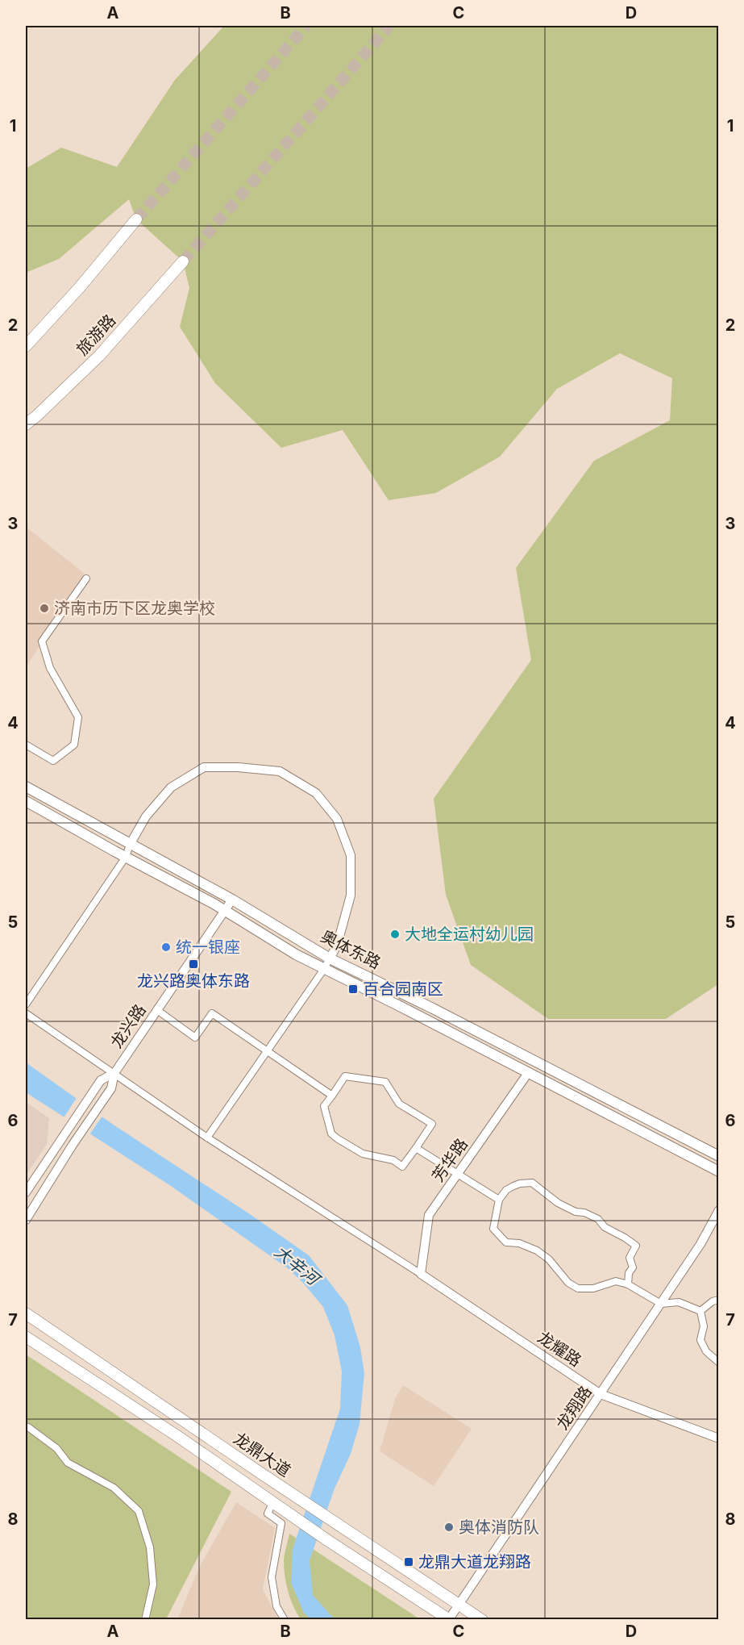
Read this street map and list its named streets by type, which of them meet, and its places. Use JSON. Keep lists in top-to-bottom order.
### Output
{
  "streets": {
    "main road": ["旅游路", "奥体东路", "龙鼎大道"],
    "street": [
      "龙兴路",
      "芳华路",
      "龙耀路",
      "龙翔路"
    ]
  },
  "crossings": [
    ["奥体东路", "龙兴路"],
    ["芳华路", "龙耀路"],
    ["龙耀路", "龙翔路"],
    ["龙翔路", "龙鼎大道"]
  ],
  "water": ["大辛河"],
  "places": {
    "other": [
      "济南市历下区龙奥学校",
      "大地全运村幼儿园",
      "统一银座",
      "奥体消防队"
    ],
    "transit": ["龙兴路奥体东路", "百合园南区", "龙鼎大道龙翔路"]
  },
  "grid": {
    "columns": [
      "A",
      "B",
      "C",
      "D"
    ],
    "rows": [
      "1",
      "2",
      "3",
      "4",
      "5",
      "6",
      "7",
      "8"
    ]
  }
}
